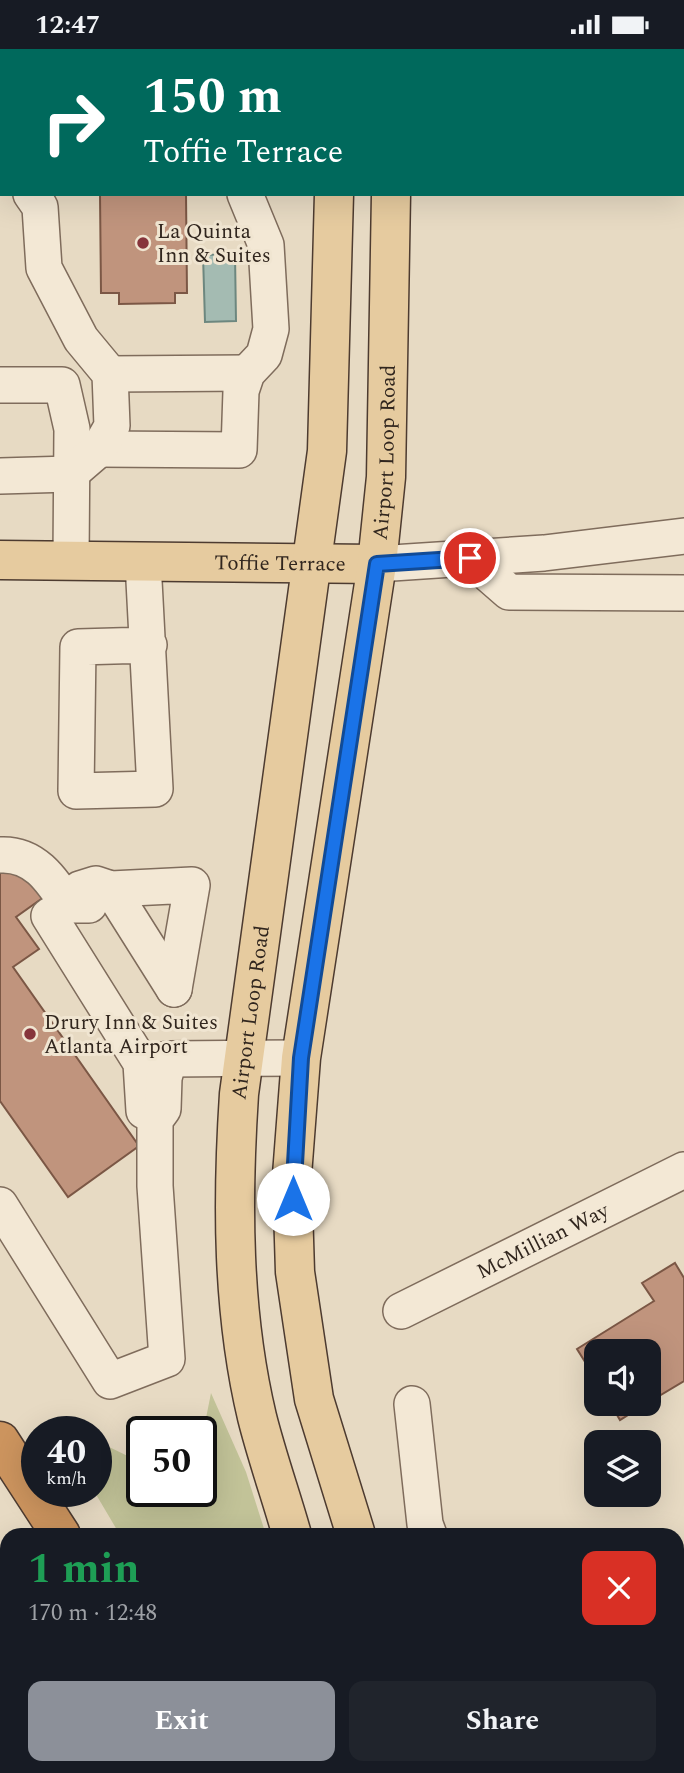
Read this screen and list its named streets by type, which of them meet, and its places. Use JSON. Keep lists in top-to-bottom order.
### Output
{
  "streets": {
    "main road": ["Airport Loop Road", "Toffie Terrace"],
    "street": ["McMillian Way"]
  },
  "crossings": [
    ["Airport Loop Road", "Toffie Terrace"]
  ],
  "places": ["La Quinta Inn & Suites", "Drury Inn & Suites Atlanta Airport"],
  "page": {
    "status": "12:47",
    "turn": ["150 m", "Toffie Terrace"],
    "speed": "40 km/h",
    "limit": "50",
    "heading": ["1 min", "170 m · 12:48"],
    "buttons": ["Exit", "Share"]
  }
}
